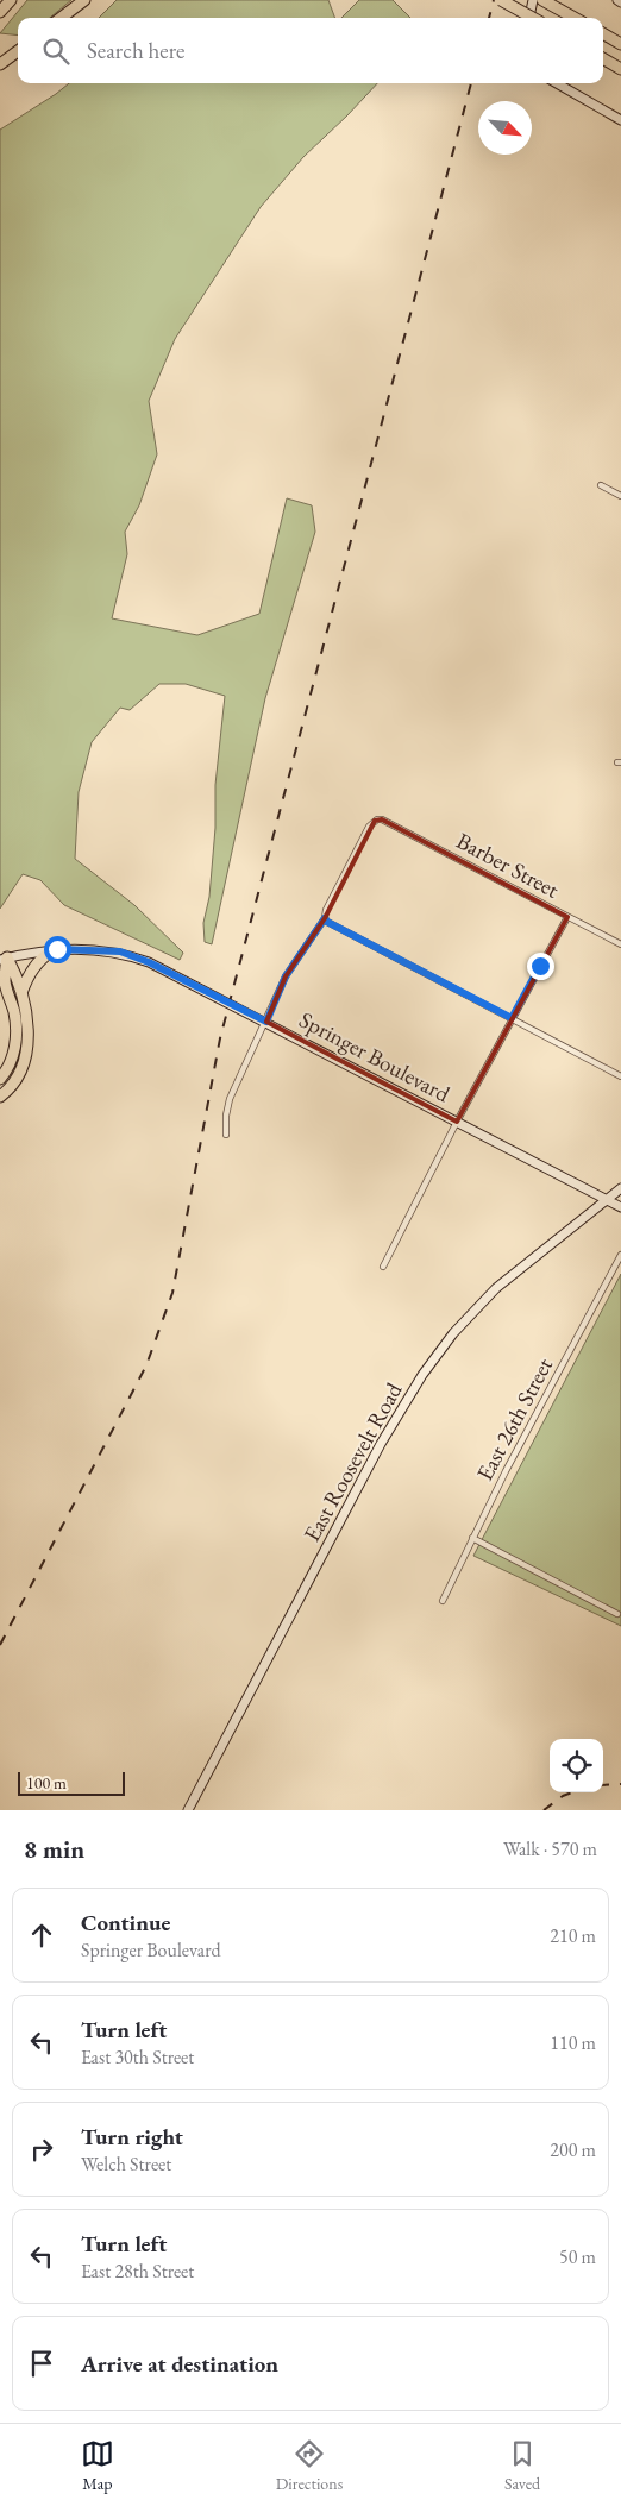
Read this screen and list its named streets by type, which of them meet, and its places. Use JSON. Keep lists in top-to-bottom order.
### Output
{
  "streets": {
    "main road": ["Springer Boulevard", "East Roosevelt Road"],
    "street": ["Barber Street", "East 26th Street"]
  },
  "crossings": [
    ["Springer Boulevard", "East Roosevelt Road"]
  ],
  "scale_bar": "100 m",
  "north": "bottom right",
  "page": {
    "search": "Search here",
    "scale": "100 m",
    "heading": ["8 min", "Walk · 570 m"],
    "list": [
      ["Continue", "Springer Boulevard", "210 m"],
      ["Turn left", "East 30th Street", "110 m"],
      ["Turn right", "Welch Street", "200 m"],
      ["Turn left", "East 28th Street", "50 m"],
      "Arrive at destination"
    ],
    "nav": ["Map", "Directions", "Saved"]
  }
}
